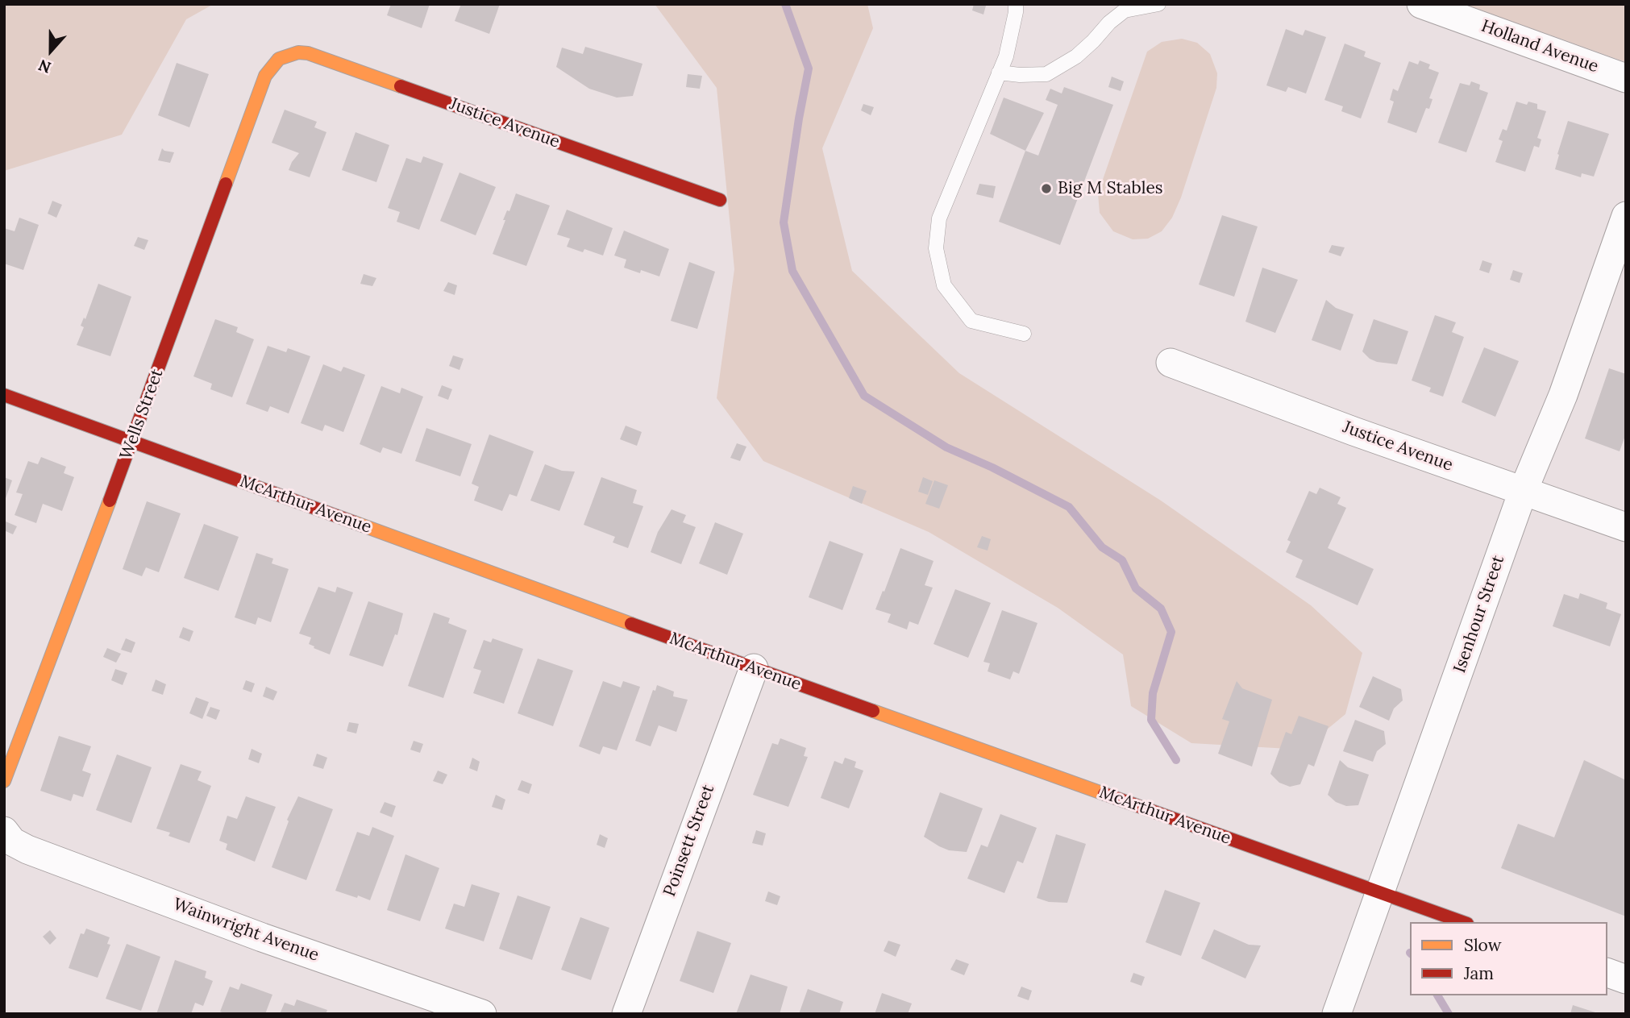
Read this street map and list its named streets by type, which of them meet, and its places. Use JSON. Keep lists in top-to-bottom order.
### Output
{
  "streets": {
    "street": [
      "Holland Avenue",
      "Justice Avenue",
      "Wells Street",
      "McArthur Avenue",
      "Isenhour Street",
      "Poinsett Street",
      "Wainwright Avenue"
    ]
  },
  "crossings": [
    ["Justice Avenue", "Wells Street"],
    ["Justice Avenue", "Isenhour Street"],
    ["Wells Street", "McArthur Avenue"],
    ["McArthur Avenue", "Isenhour Street"],
    ["McArthur Avenue", "Poinsett Street"]
  ],
  "places": ["Big M Stables"],
  "legend": ["Slow", "Jam"],
  "north": "bottom"
}
